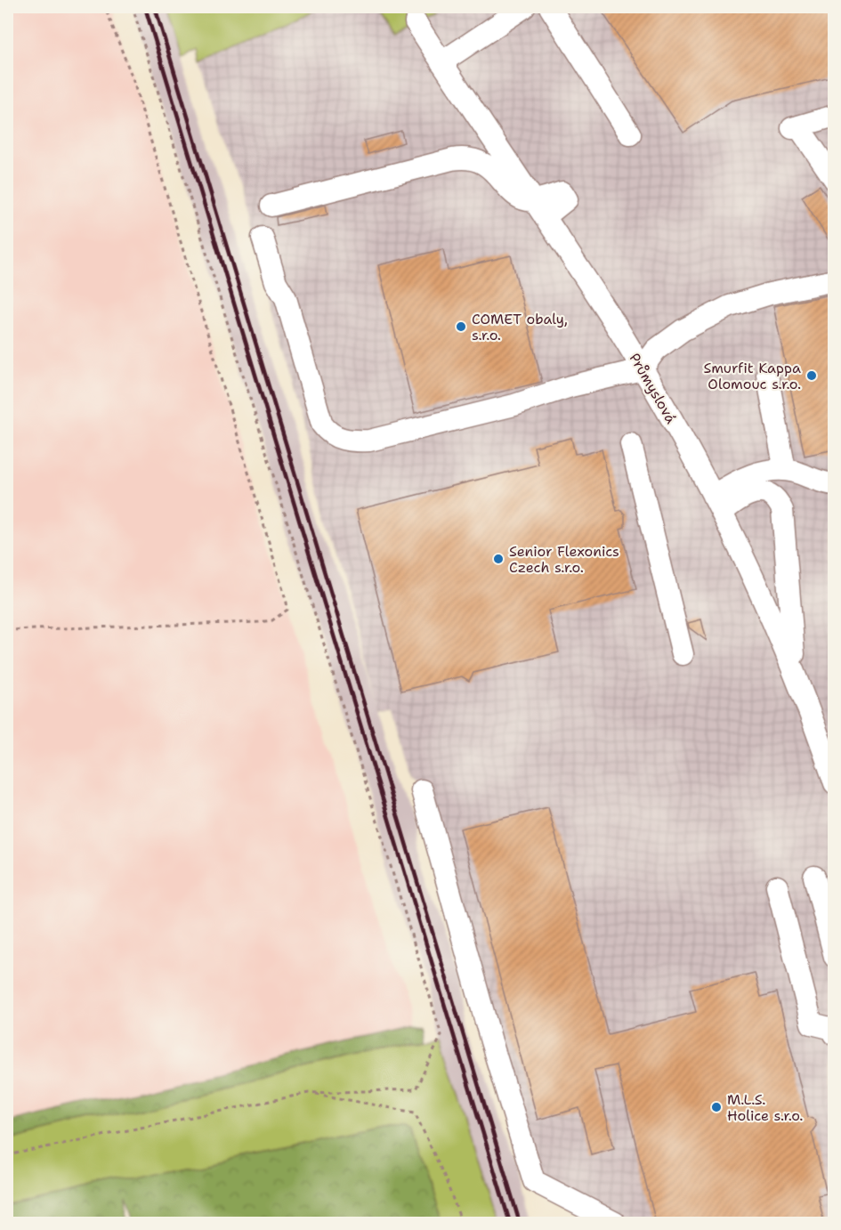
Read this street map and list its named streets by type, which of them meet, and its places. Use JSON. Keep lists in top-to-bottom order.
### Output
{
  "streets": {
    "street": ["Průmyslová"]
  },
  "places": [
    "COMET obaly, s.r.o.",
    "Smurfit Kappa Olomouc s.r.o.",
    "Senior Flexonics Czech s.r.o.",
    "M.L.S. Holice s.r.o."
  ]
}
